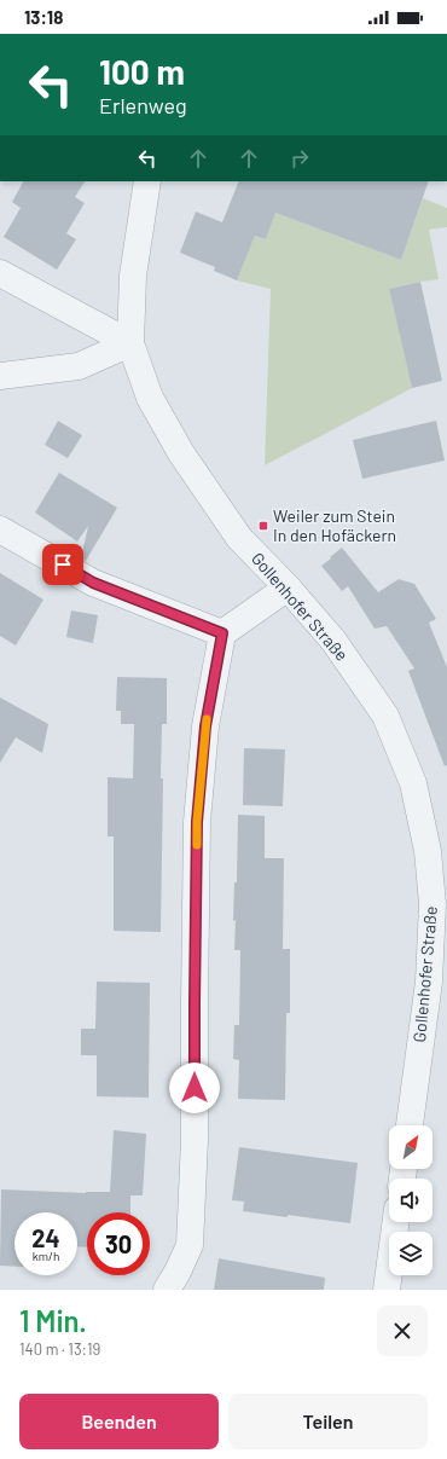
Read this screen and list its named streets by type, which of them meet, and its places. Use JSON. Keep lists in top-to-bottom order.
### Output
{
  "streets": {
    "street": ["Gollenhofer Straße"]
  },
  "places": {
    "transit": ["Weiler zum Stein In den Hofäckern"]
  },
  "north": "top right",
  "page": {
    "status": "13:18",
    "turn": ["100 m", "Erlenweg"],
    "speed": "24 km/h",
    "limit": "30",
    "heading": ["1 Min.", "140 m · 13:19"],
    "buttons": ["Beenden", "Teilen"]
  }
}
